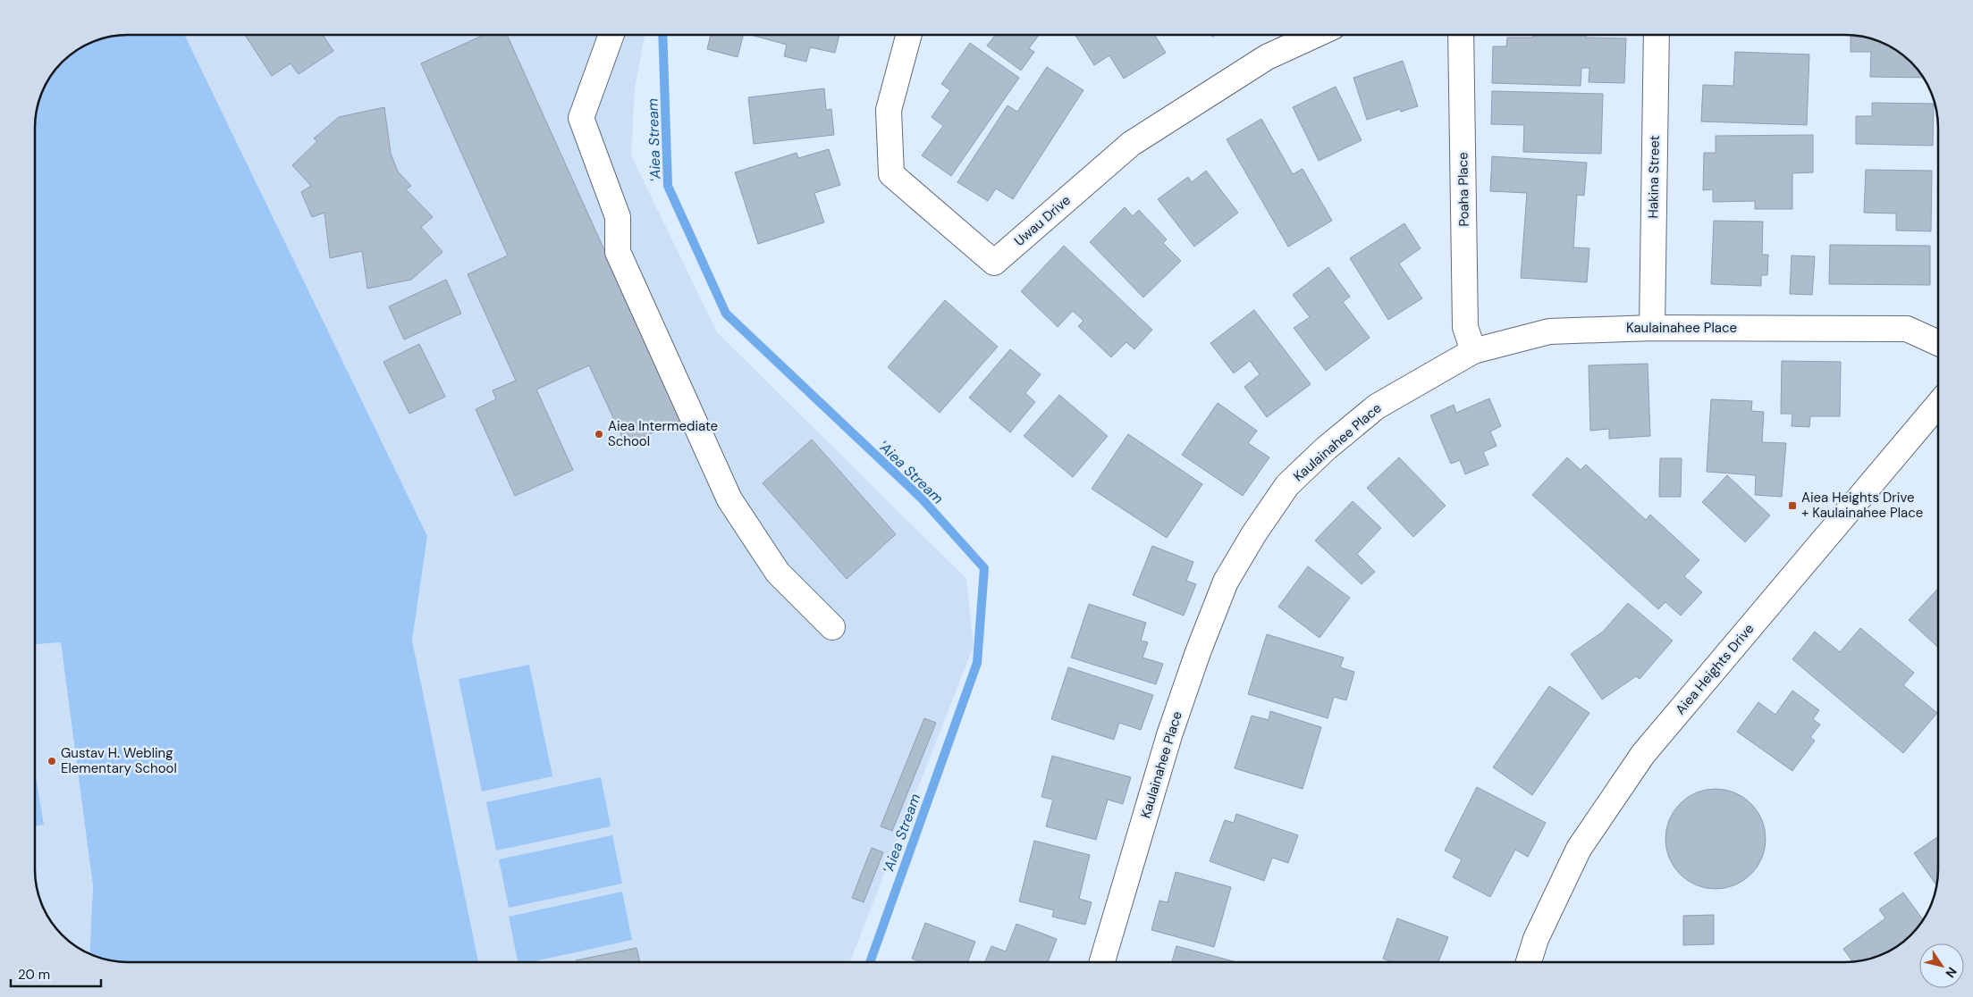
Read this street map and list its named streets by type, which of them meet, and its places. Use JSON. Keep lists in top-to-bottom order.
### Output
{
  "streets": {
    "street": [
      "Hakina Street",
      "Poaha Place",
      "Uwau Drive",
      "Kaulainahee Place",
      "Aiea Heights Drive"
    ]
  },
  "crossings": [
    ["Hakina Street", "Kaulainahee Place"],
    ["Poaha Place", "Kaulainahee Place"]
  ],
  "water": ["ʻAiea Stream"],
  "places": {
    "other": ["Aiea Intermediate School", "Gustav H. Webling Elementary School"],
    "transit": ["Aiea Heights Drive + Kaulainahee Place"]
  },
  "scale_bar": "20 m",
  "north": "bottom right"
}
